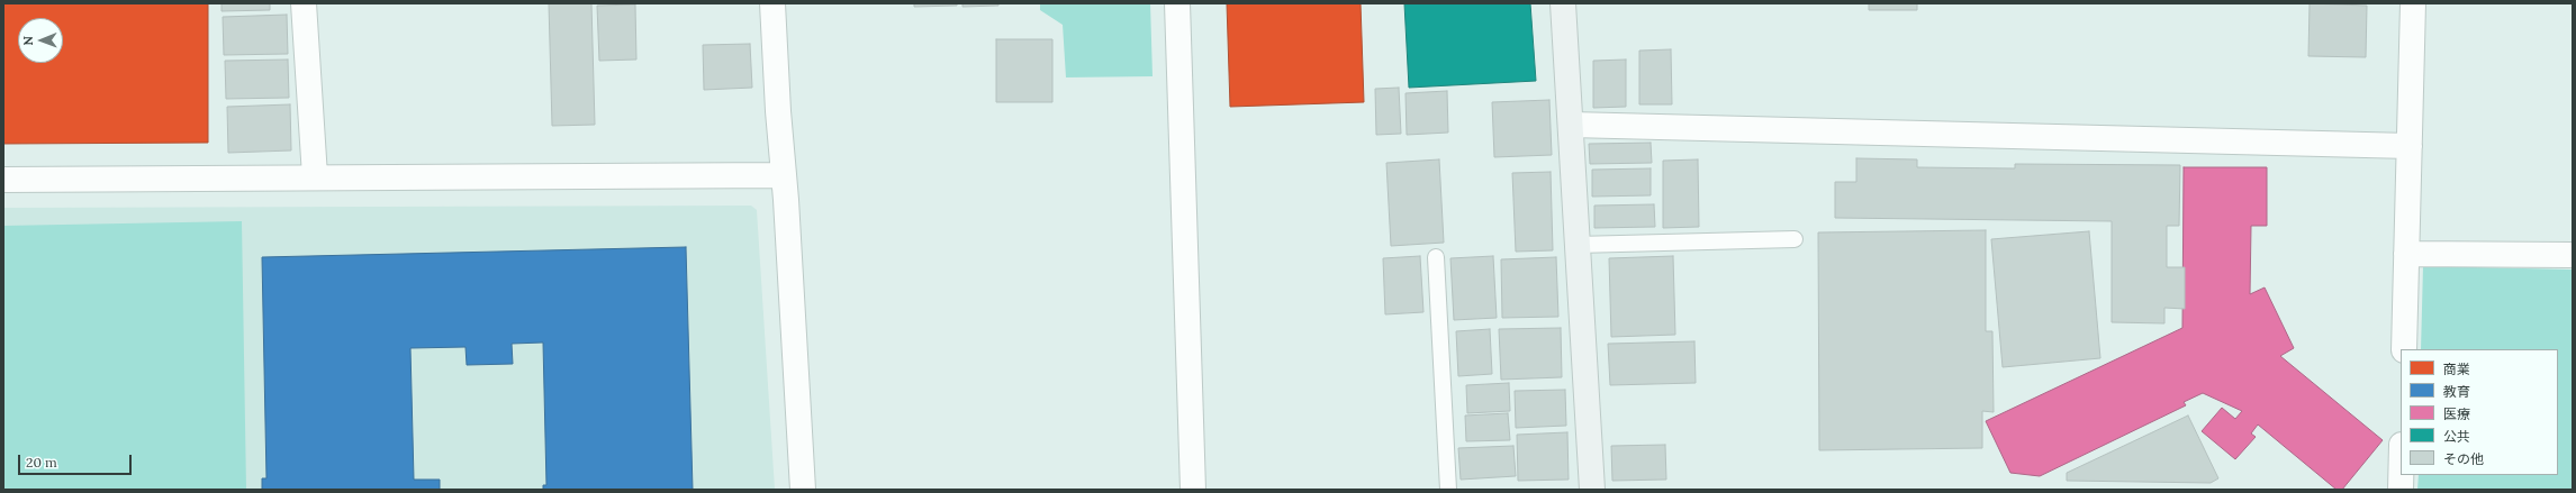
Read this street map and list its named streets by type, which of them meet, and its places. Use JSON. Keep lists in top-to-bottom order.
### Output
{
  "legend": [
    "商業",
    "教育",
    "医療",
    "公共",
    "その他"
  ],
  "scale_bar": "20 m",
  "north": "left"
}
